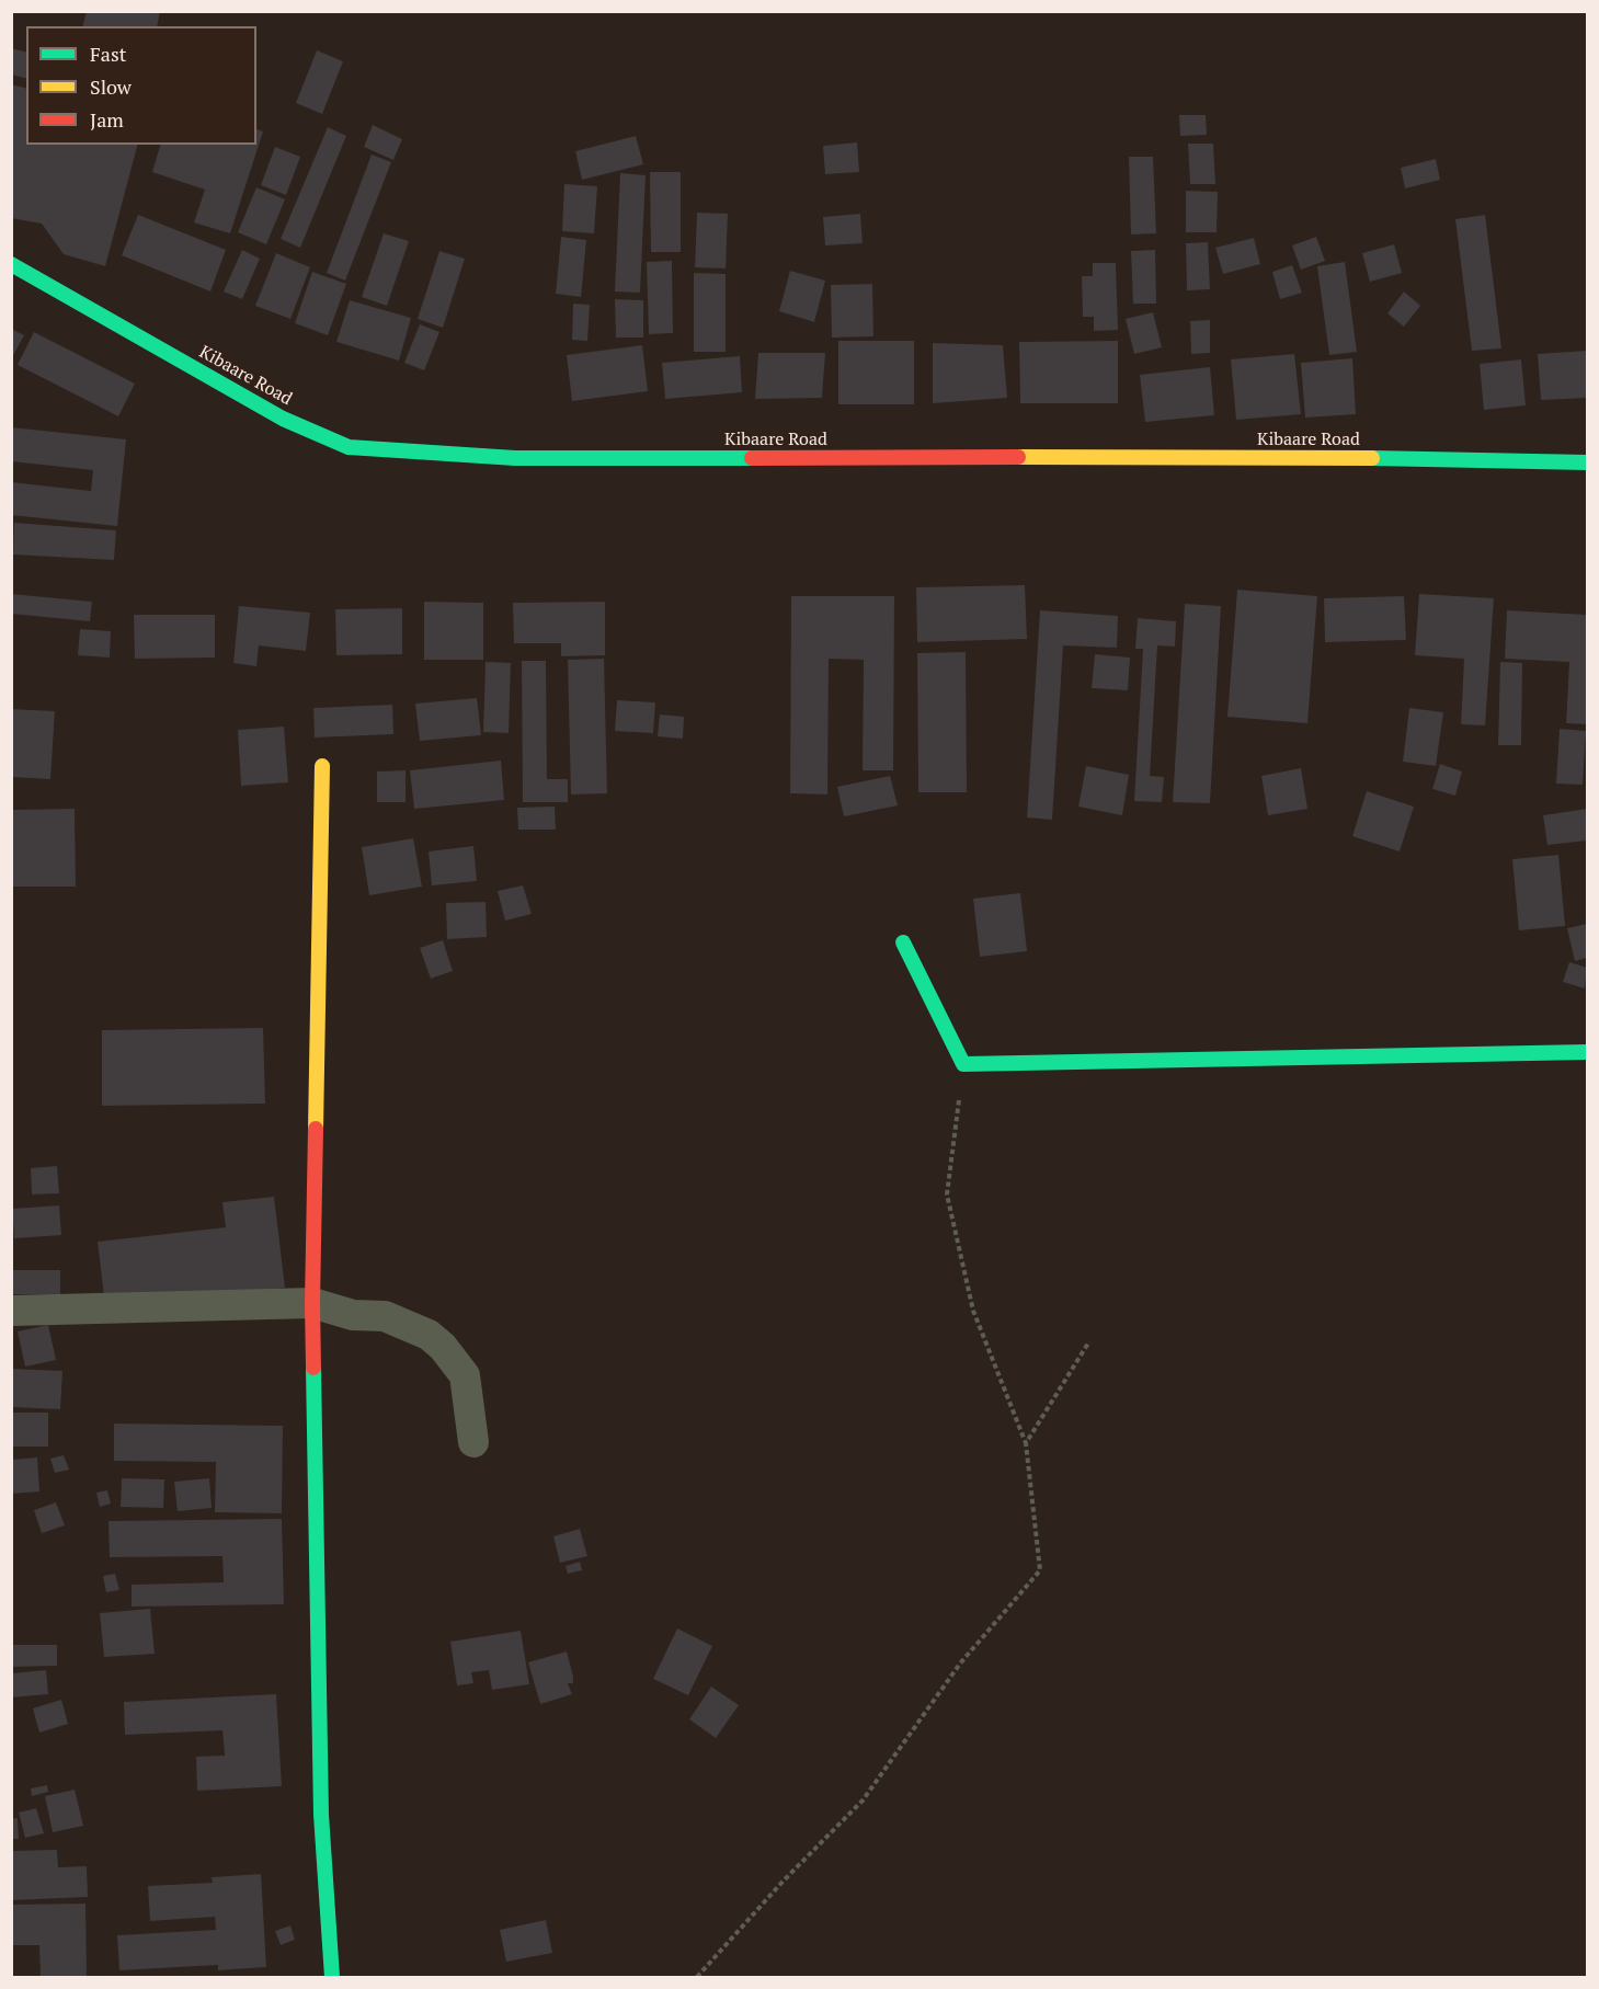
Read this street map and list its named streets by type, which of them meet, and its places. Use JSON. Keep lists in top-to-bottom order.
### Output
{
  "streets": {
    "street": ["Kibaare Road"]
  },
  "legend": ["Fast", "Slow", "Jam"]
}
